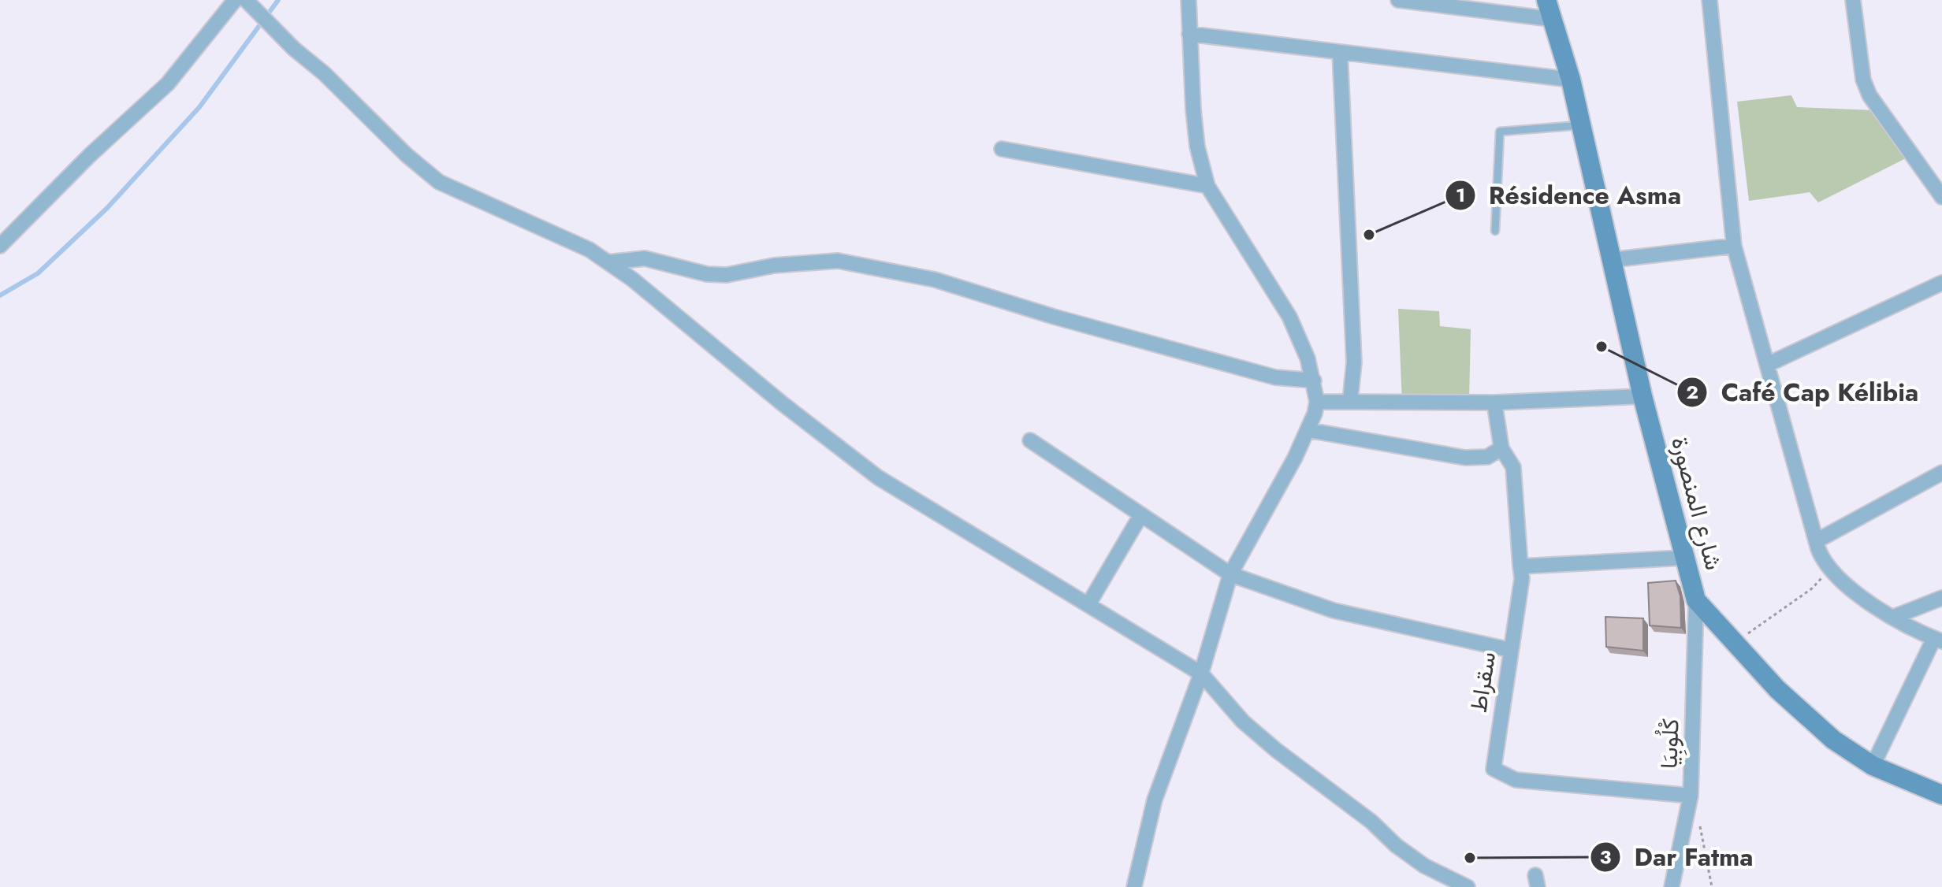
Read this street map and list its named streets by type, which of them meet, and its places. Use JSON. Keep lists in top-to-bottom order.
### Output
{
  "streets": {
    "street": ["شارع المنصورة", "سقراط", "كْلُوبِيَا"]
  },
  "crossings": [
    ["شارع المنصورة", "كْلُوبِيَا"],
    ["سقراط", "كْلُوبِيَا"]
  ],
  "places": ["Résidence Asma", "Café Cap Kélibia", "Dar Fatma"]
}
